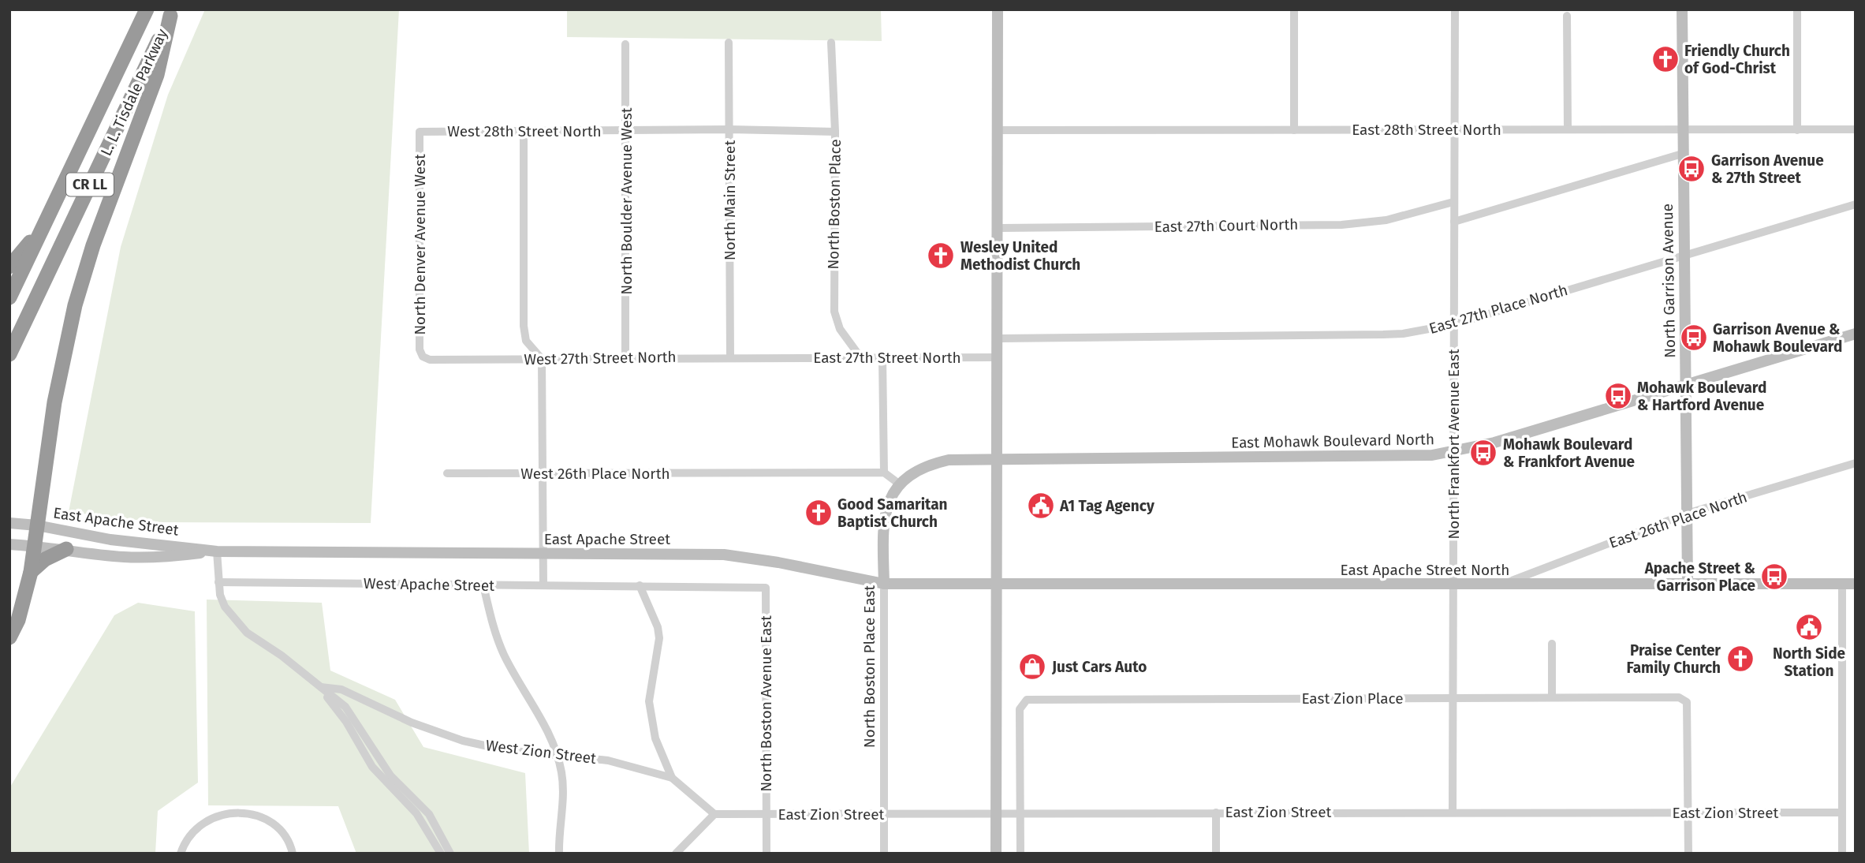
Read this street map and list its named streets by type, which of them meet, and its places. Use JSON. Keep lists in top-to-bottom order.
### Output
{
  "streets": {
    "highway": ["L. L. Tisdale Parkway", "CR LL"],
    "main road": [
      "North Garrison Avenue",
      "East Mohawk Boulevard North",
      "East Apache Street",
      "East Apache Street North",
      "North Boston Place East"
    ],
    "street": [
      "East 28th Street North",
      "West 28th Street North",
      "North Main Street",
      "North Boulder Avenue West",
      "North Boston Place",
      "East 27th Court North",
      "North Denver Avenue West",
      "East 27th Place North",
      "East 27th Street North",
      "West 27th Street North",
      "North Frankfort Avenue East",
      "West 26th Place North",
      "East 26th Place North",
      "West Apache Street",
      "East Zion Place",
      "North Boston Avenue East",
      "West Zion Street",
      "East Zion Street"
    ]
  },
  "crossings": [
    ["East 28th Street North", "North Garrison Avenue"],
    ["East 28th Street North", "North Frankfort Avenue East"],
    ["West 28th Street North", "North Main Street"],
    ["West 28th Street North", "North Boulder Avenue West"],
    ["West 28th Street North", "North Denver Avenue West"],
    ["North Main Street", "West 27th Street North"],
    ["North Boulder Avenue West", "West 27th Street North"],
    ["North Boston Place", "East 27th Street North"],
    ["East 27th Court North", "North Frankfort Avenue East"],
    ["North Denver Avenue West", "West 27th Street North"],
    ["North Garrison Avenue", "East 27th Place North"],
    ["North Garrison Avenue", "East Mohawk Boulevard North"],
    ["North Garrison Avenue", "East 26th Place North"],
    ["North Garrison Avenue", "East Apache Street North"],
    ["East 27th Place North", "North Frankfort Avenue East"],
    ["East 27th Street North", "West 27th Street North"],
    ["East Mohawk Boulevard North", "North Frankfort Avenue East"],
    ["East Mohawk Boulevard North", "North Boston Place East"],
    ["North Frankfort Avenue East", "East Apache Street North"],
    ["North Frankfort Avenue East", "East Zion Place"],
    ["North Frankfort Avenue East", "East Zion Street"],
    ["East 26th Place North", "East Apache Street North"],
    ["East Apache Street", "East Apache Street North"],
    ["East Apache Street", "North Boston Place East"],
    ["West Apache Street", "North Boston Avenue East"],
    ["North Boston Place East", "East Zion Street"],
    ["East Zion Place", "East Zion Street"],
    ["North Boston Avenue East", "East Zion Street"]
  ],
  "places": {
    "church": [
      "Friendly Church of God-Christ",
      "Wesley United Methodist Church",
      "Good Samaritan Baptist Church",
      "Praise Center Family Church"
    ],
    "bus stop": [
      "Garrison Avenue & 27th Street",
      "Garrison Avenue & Mohawk Boulevard",
      "Mohawk Boulevard & Hartford Avenue",
      "Mohawk Boulevard & Frankfort Avenue",
      "Apache Street & Garrison Place"
    ],
    "public building": ["A1 Tag Agency", "North Side Station"],
    "shop": ["Just Cars Auto"]
  }
}
